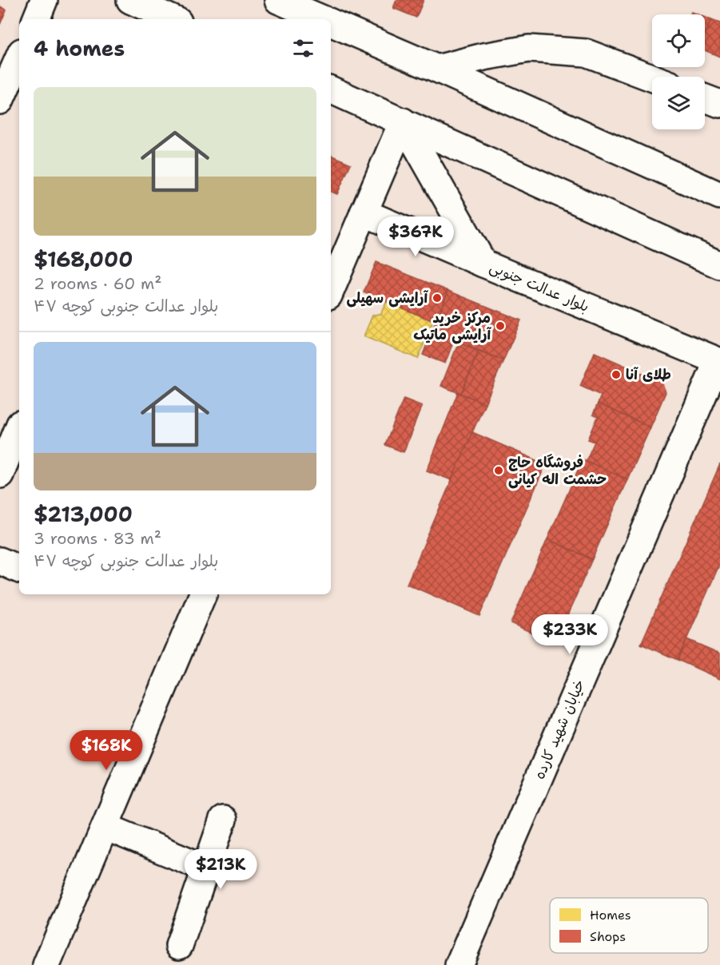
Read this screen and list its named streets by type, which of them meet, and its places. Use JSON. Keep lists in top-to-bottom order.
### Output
{
  "streets": {
    "street": ["بلوار عدالت جنوبی", "خیابان شهید کارده"]
  },
  "crossings": [
    ["بلوار عدالت جنوبی", "خیابان شهید کارده"]
  ],
  "places": [
    "آرایشی سهیلی",
    "مرکز خرید آرایشی ماتیک",
    "طلای آنا",
    "فروشگاه حاج حشمت اله کیانی"
  ],
  "legend": ["Homes", "Shops"],
  "page": {
    "heading": "4 homes",
    "list": [
      {
        "name": "$168,000",
        "note": "2 rooms · 60 m² · بلوار عدالت جنوبی کوچه ۴۷"
      },
      {
        "name": "$213,000",
        "note": "3 rooms · 83 m² · بلوار عدالت جنوبی کوچه ۴۷"
      }
    ],
    "price": [
      "$367K",
      "$233K",
      "$168K",
      "$213K"
    ]
  }
}
